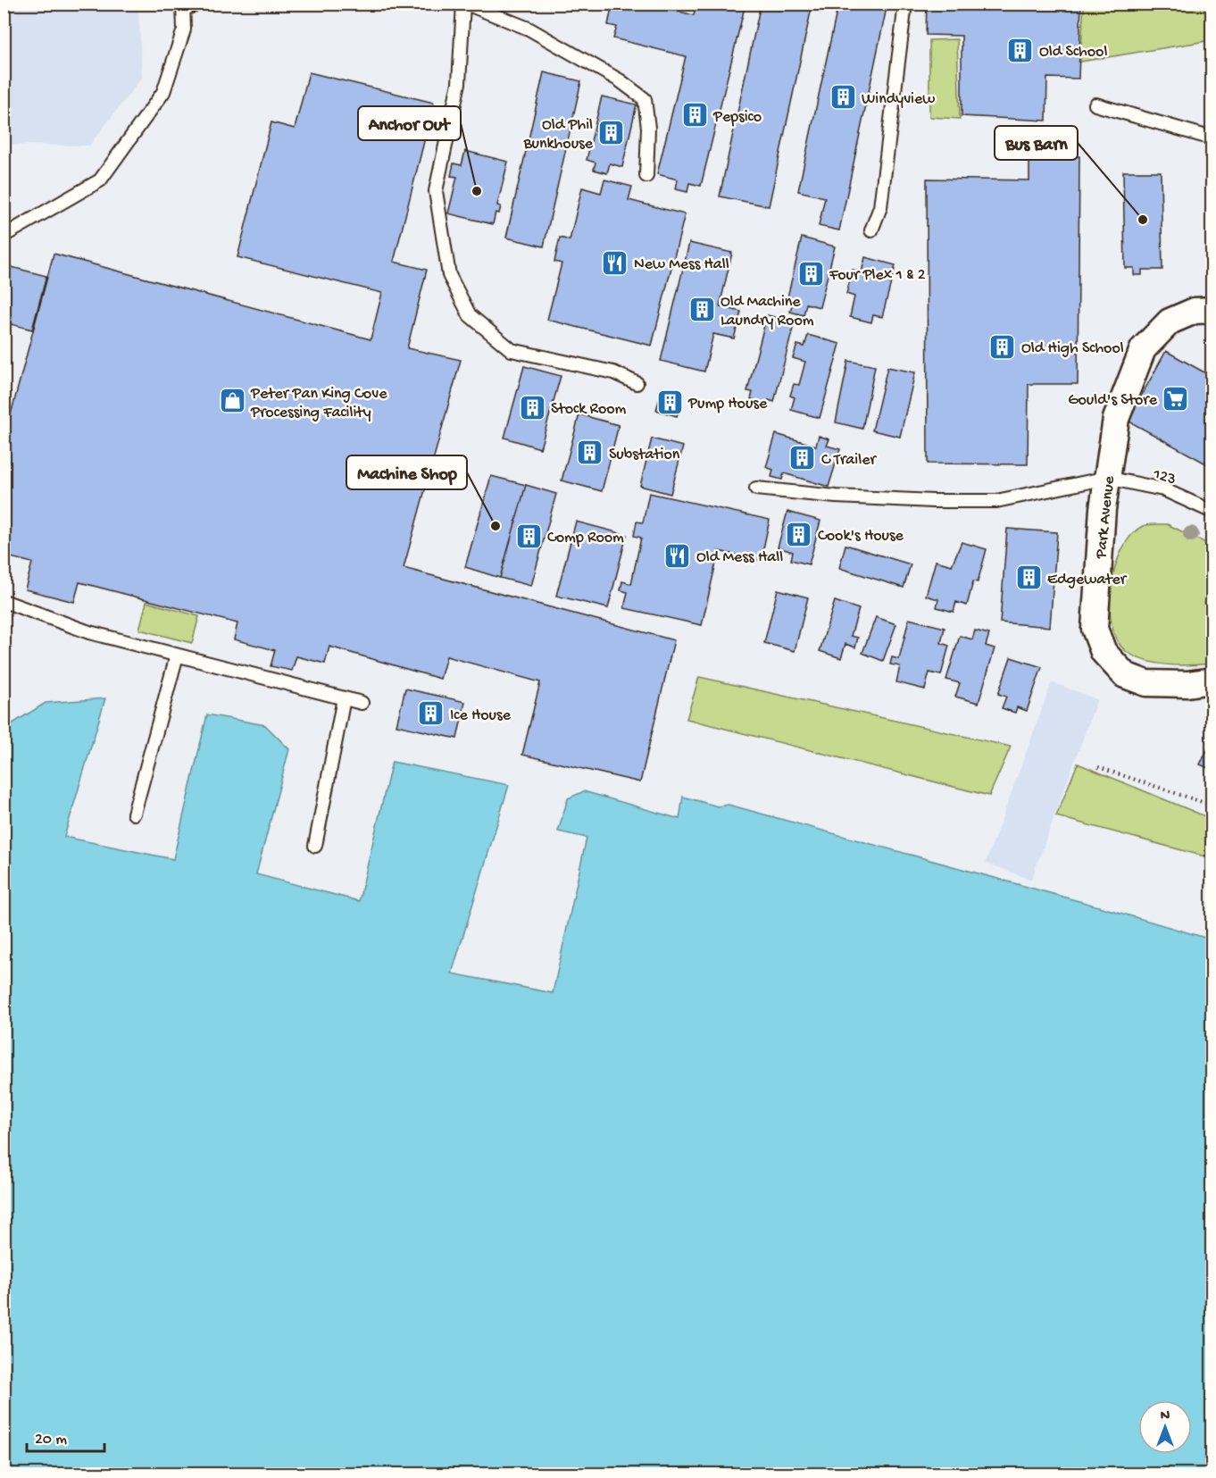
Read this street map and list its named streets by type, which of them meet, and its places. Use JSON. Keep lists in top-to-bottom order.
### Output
{
  "streets": {
    "street": ["Park Avenue"],
    "lane": ["123"]
  },
  "crossings": [
    ["123", "Park Avenue"]
  ],
  "places": {
    "building": [
      "Old School",
      "Windyview",
      "Pepsico",
      "Old Phil Bunkhouse",
      "Four Plex 1 & 2",
      "Old Machine Laundry Room",
      "Old High School",
      "Pump House",
      "Stock Room",
      "Substation",
      "C Trailer",
      "Cook's House",
      "Comp Room",
      "Edgewater",
      "Ice House"
    ],
    "other": ["Anchor Out", "Bus Barn", "Machine Shop"],
    "restaurant": ["New Mess Hall", "Old Mess Hall"],
    "supermarket": ["Gould's Store"],
    "shop": ["Peter Pan King Cove Processing Facility"]
  },
  "scale_bar": "20 m",
  "north": "top"
}
